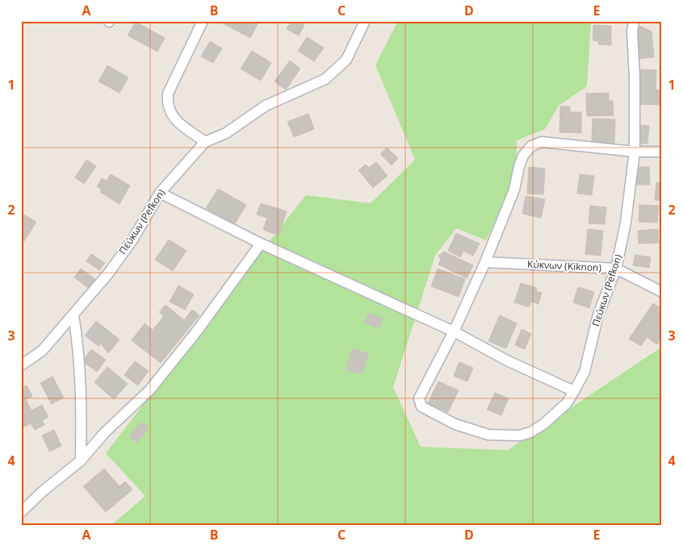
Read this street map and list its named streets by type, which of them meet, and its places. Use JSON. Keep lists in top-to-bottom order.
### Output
{
  "streets": {
    "street": ["Πεύκων (Pefkon)", "Κύκνων (Kiknon)"]
  },
  "crossings": [
    ["Πεύκων (Pefkon)", "Κύκνων (Kiknon)"]
  ],
  "grid": {
    "columns": [
      "A",
      "B",
      "C",
      "D",
      "E"
    ],
    "rows": [
      "1",
      "2",
      "3",
      "4"
    ]
  }
}
